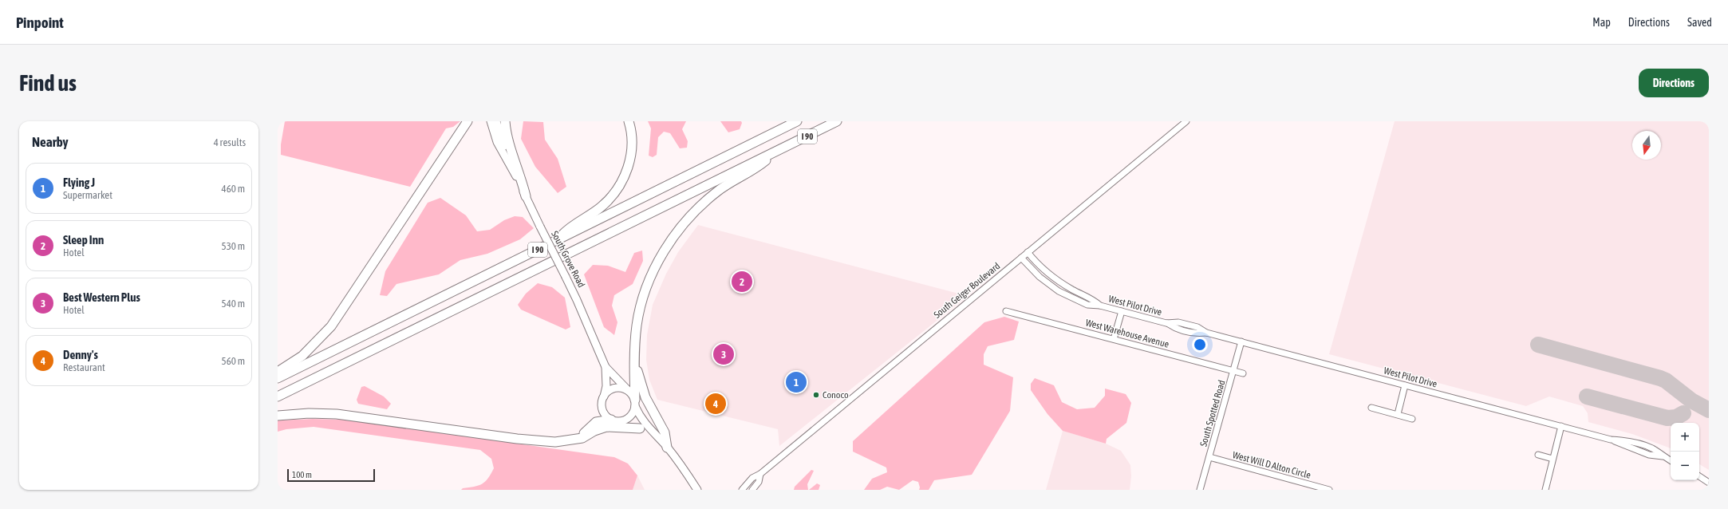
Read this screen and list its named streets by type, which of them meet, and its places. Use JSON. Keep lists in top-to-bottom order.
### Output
{
  "streets": {
    "highway": ["I 90"],
    "main road": ["South Grove Road"],
    "street": [
      "South Geiger Boulevard",
      "West Pilot Drive",
      "West Warehouse Avenue",
      "South Spotted Road",
      "West Will D Alton Circle"
    ]
  },
  "crossings": [
    ["South Geiger Boulevard", "West Pilot Drive"],
    ["West Pilot Drive", "South Spotted Road"],
    ["West Warehouse Avenue", "South Spotted Road"],
    ["South Spotted Road", "West Will D Alton Circle"]
  ],
  "places": ["Conoco"],
  "scale_bar": "100 m",
  "north": "bottom",
  "page": {
    "header": "Pinpoint",
    "nav": ["Map", "Directions", "Saved"],
    "buttons": "Directions",
    "title": "Find us",
    "heading": ["Nearby", "4 results"],
    "list": [
      {
        "mark": "1",
        "name": "Flying J",
        "note": "Supermarket",
        "value": "460 m"
      },
      {
        "mark": "2",
        "name": "Sleep Inn",
        "note": "Hotel",
        "value": "530 m"
      },
      {
        "mark": "3",
        "name": "Best Western Plus",
        "note": "Hotel",
        "value": "540 m"
      },
      {
        "mark": "4",
        "name": "Denny's",
        "note": "Restaurant",
        "value": "560 m"
      }
    ],
    "pins": [
      "2",
      "3",
      "1",
      "4"
    ],
    "map_buttons": ["+", "−"],
    "scale": "100 m"
  }
}
